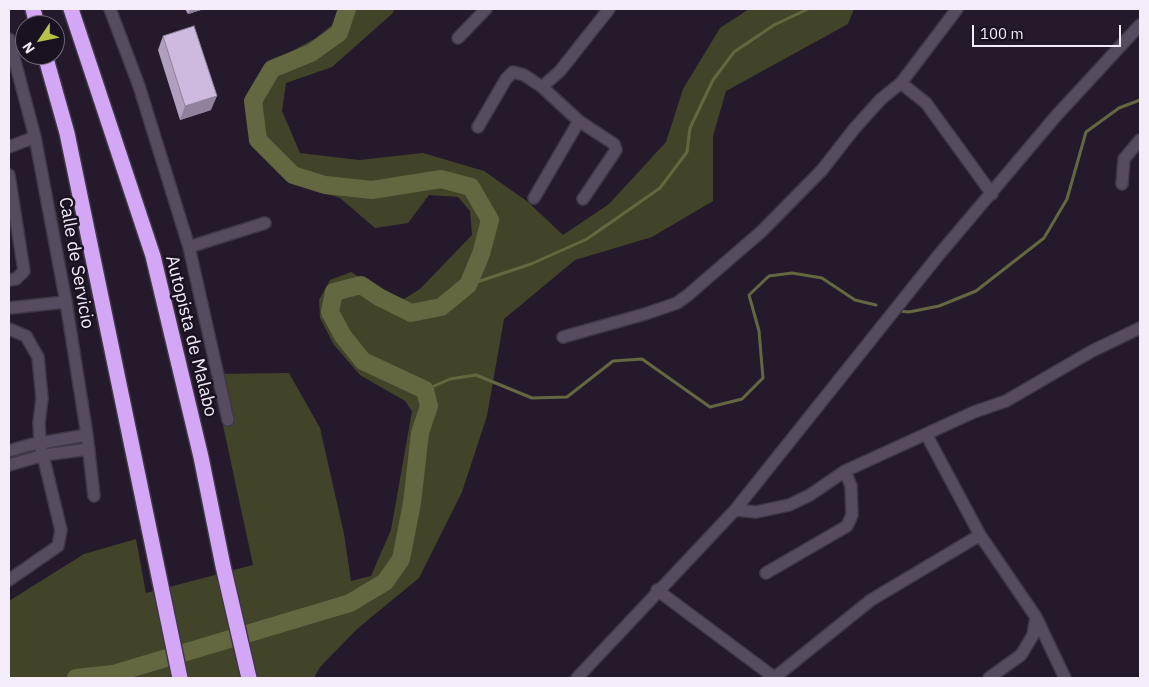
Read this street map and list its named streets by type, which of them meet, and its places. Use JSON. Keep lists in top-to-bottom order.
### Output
{
  "streets": {
    "highway": ["Autopista de Malabo"],
    "street": ["Calle de Servicio"]
  },
  "scale_bar": "100 m",
  "north": "bottom left"
}
